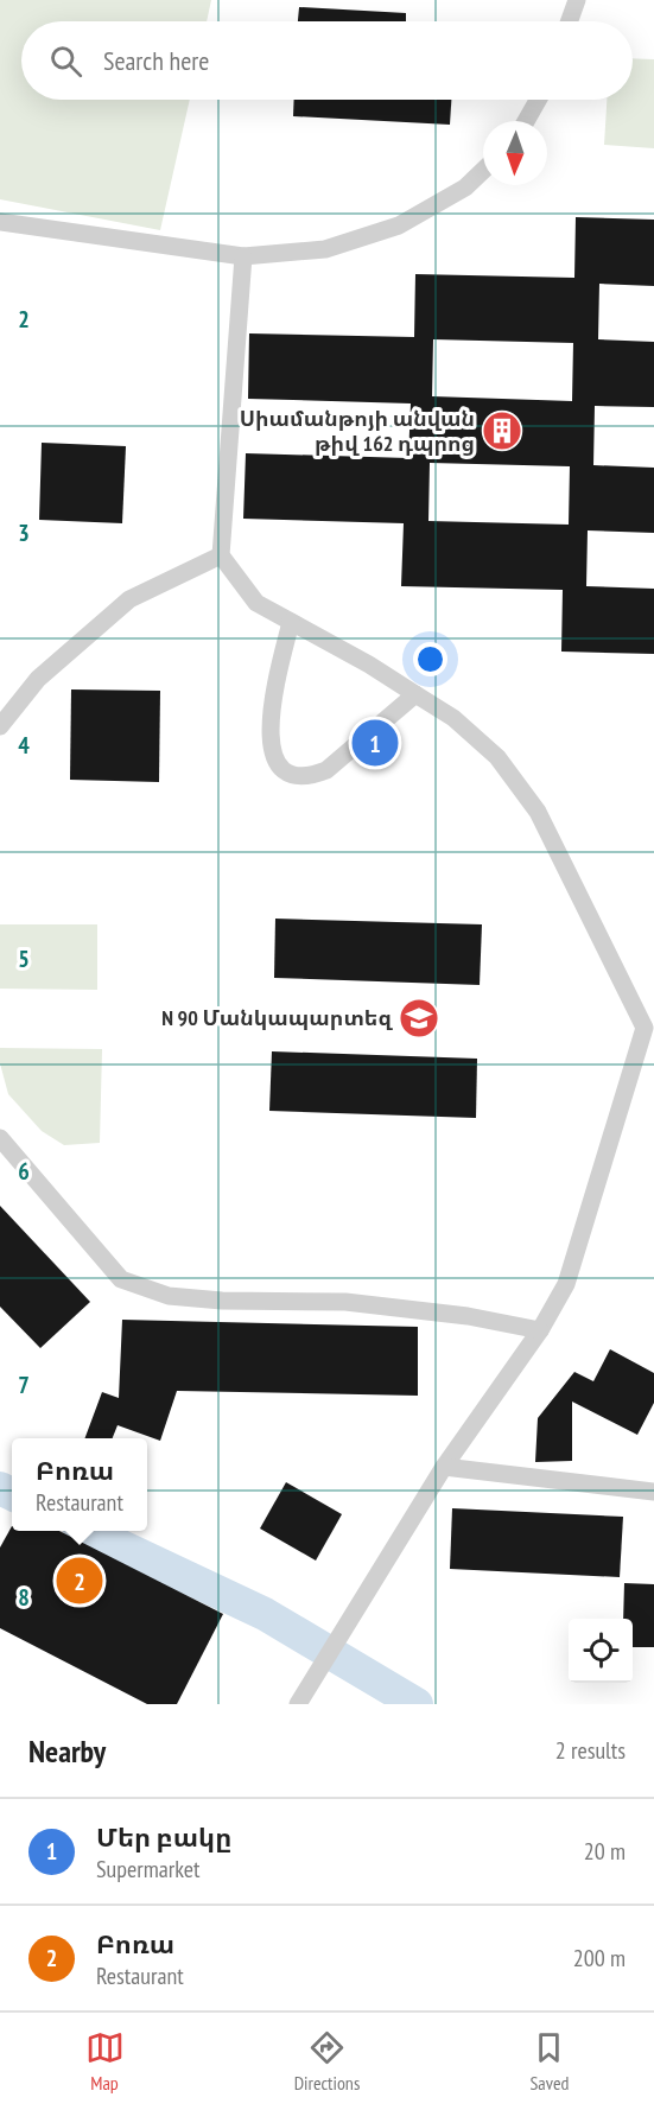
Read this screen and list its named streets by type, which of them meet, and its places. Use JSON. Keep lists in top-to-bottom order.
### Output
{
  "places": {
    "building": ["Սիամանթոյի անվան թիվ 162 դպրոց"],
    "school or university": ["N 90 Մանկապարտեզ"]
  },
  "north": "bottom",
  "page": {
    "search": "Search here",
    "pins": ["1", "2"],
    "popup": ["Բոռա", "Restaurant"],
    "heading": ["Nearby", "2 results"],
    "list": [
      {
        "mark": "1",
        "name": "Մեր բակը",
        "note": "Supermarket",
        "value": "20 m"
      },
      {
        "mark": "2",
        "name": "Բոռա",
        "note": "Restaurant",
        "value": "200 m"
      }
    ],
    "nav": ["Map", "Directions", "Saved"]
  },
  "grid": {
    "rows": [
      "2",
      "3",
      "4",
      "5",
      "6",
      "7",
      "8"
    ]
  }
}
